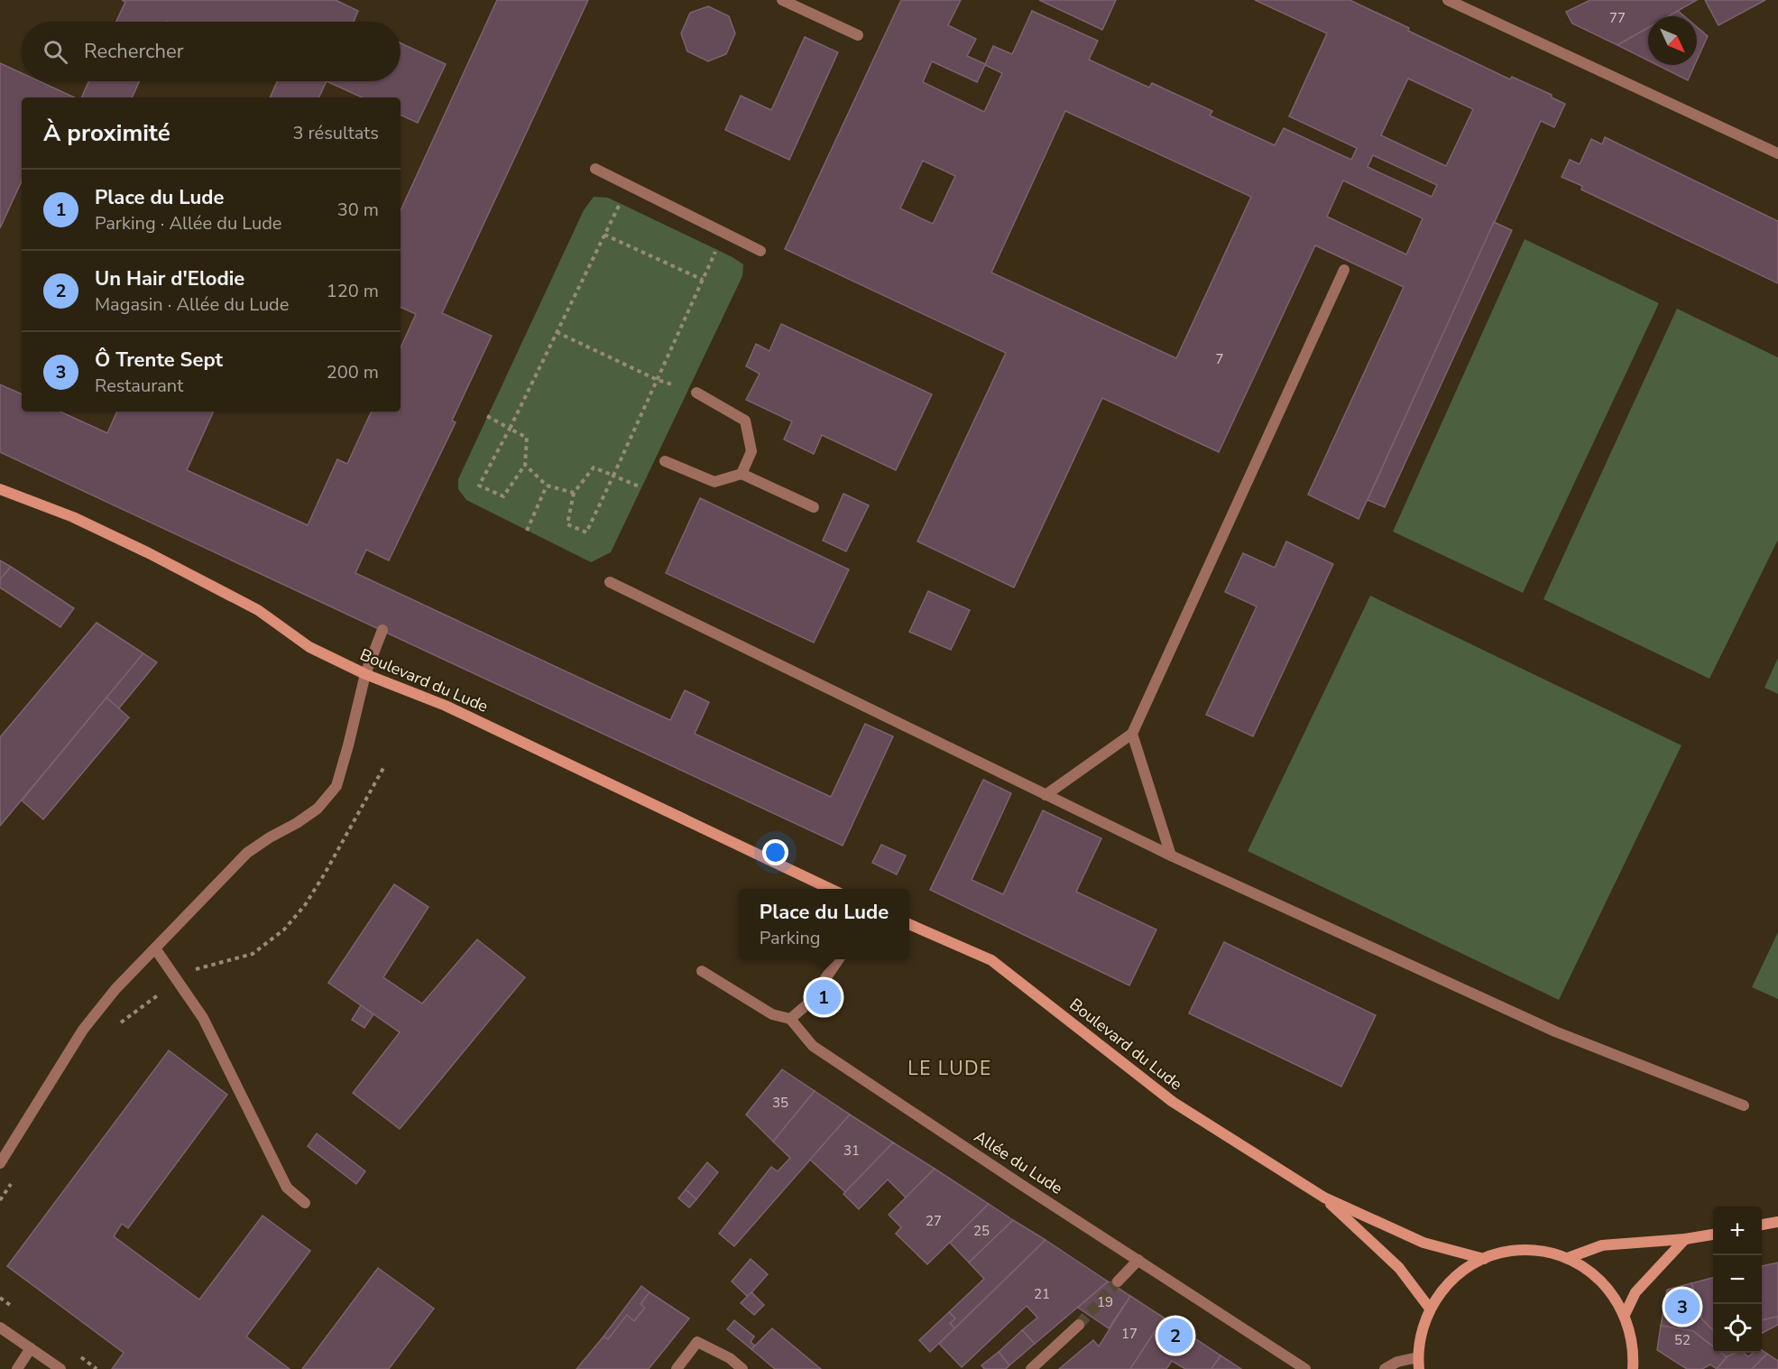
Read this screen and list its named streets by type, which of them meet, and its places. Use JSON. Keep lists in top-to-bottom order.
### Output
{
  "streets": {
    "main road": ["Boulevard du Lude"],
    "street": ["Allée du Lude"]
  },
  "districts": ["LE LUDE"],
  "house_numbers": [
    "77",
    "7",
    "35",
    "31",
    "27",
    "25",
    "21",
    "19",
    "17",
    "52"
  ],
  "north": "bottom right",
  "page": {
    "search": "Rechercher",
    "heading": ["À proximité", "3 résultats"],
    "list": [
      {
        "mark": "1",
        "name": "Place du Lude",
        "note": "Parking · Allée du Lude",
        "value": "30 m"
      },
      {
        "mark": "2",
        "name": "Un Hair d'Elodie",
        "note": "Magasin · Allée du Lude",
        "value": "120 m"
      },
      {
        "mark": "3",
        "name": "Ô Trente Sept",
        "note": "Restaurant",
        "value": "200 m"
      }
    ],
    "popup": ["Place du Lude", "Parking"],
    "pins": ["1", "3", "2"],
    "map_buttons": ["+", "−"]
  }
}
